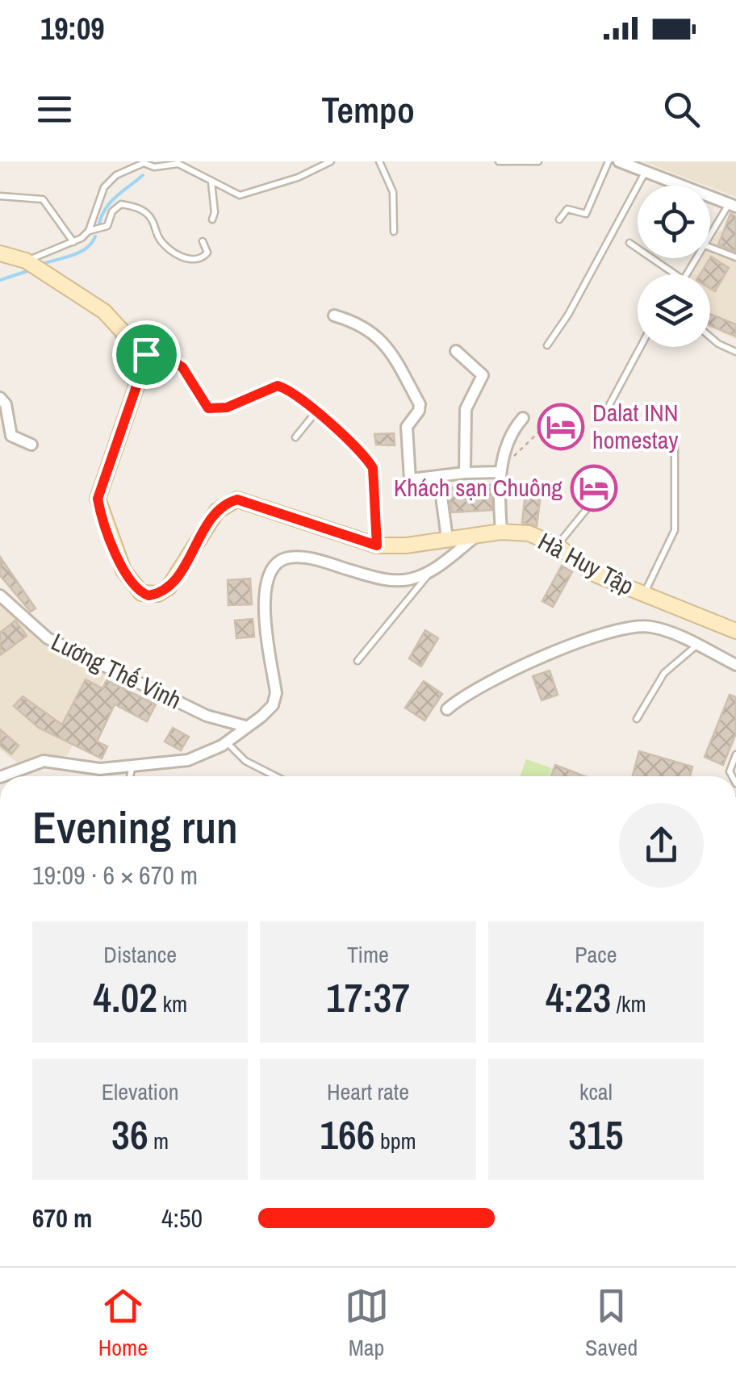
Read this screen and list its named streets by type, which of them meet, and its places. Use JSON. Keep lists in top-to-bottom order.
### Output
{
  "streets": {
    "street": ["Hà Huy Tập", "Lương Thế Vinh"]
  },
  "places": {
    "hotel": ["Dalat INN homestay", "Khách sạn Chuông"]
  },
  "page": {
    "status": "19:09",
    "header": "Tempo",
    "heading": ["Evening run", "19:09 · 6 × 670 m"],
    "stats": [
      ["Distance", "4.02 km"],
      ["Time", "17:37"],
      ["Pace", "4:23 /km"],
      ["Elevation", "36 m"],
      ["Heart rate", "166 bpm"],
      ["kcal", "315"]
    ],
    "list": [
      {
        "name": "670 m",
        "note": "4:50"
      }
    ],
    "tabs": ["Home", "Map", "Saved"]
  }
}
